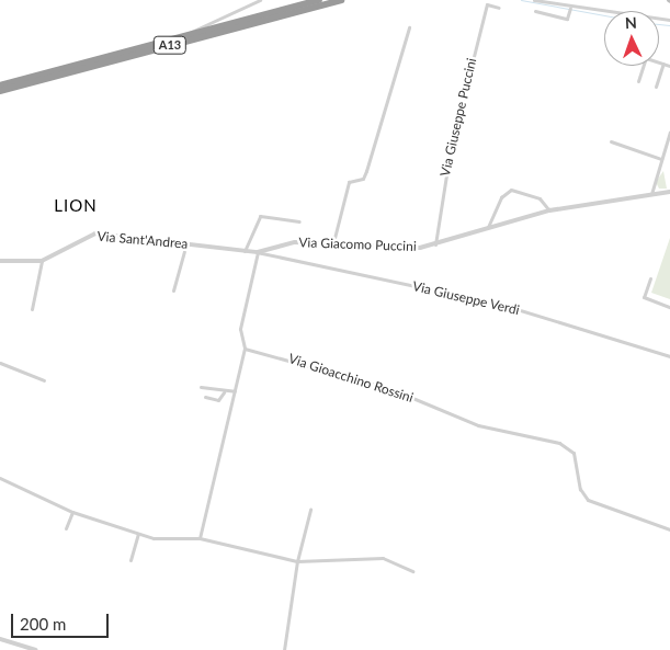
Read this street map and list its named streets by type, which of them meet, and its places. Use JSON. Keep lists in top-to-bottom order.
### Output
{
  "streets": {
    "highway": ["A13"],
    "street": [
      "Via Giuseppe Puccini",
      "Via Sant'Andrea",
      "Via Giacomo Puccini",
      "Via Giuseppe Verdi",
      "Via Gioacchino Rossini"
    ]
  },
  "crossings": [
    ["Via Giuseppe Puccini", "Via Giacomo Puccini"],
    ["Via Sant'Andrea", "Via Giacomo Puccini"],
    ["Via Sant'Andrea", "Via Giuseppe Verdi"],
    ["Via Giacomo Puccini", "Via Giuseppe Verdi"]
  ],
  "districts": ["LION"],
  "scale_bar": "200 m",
  "north": "top"
}
